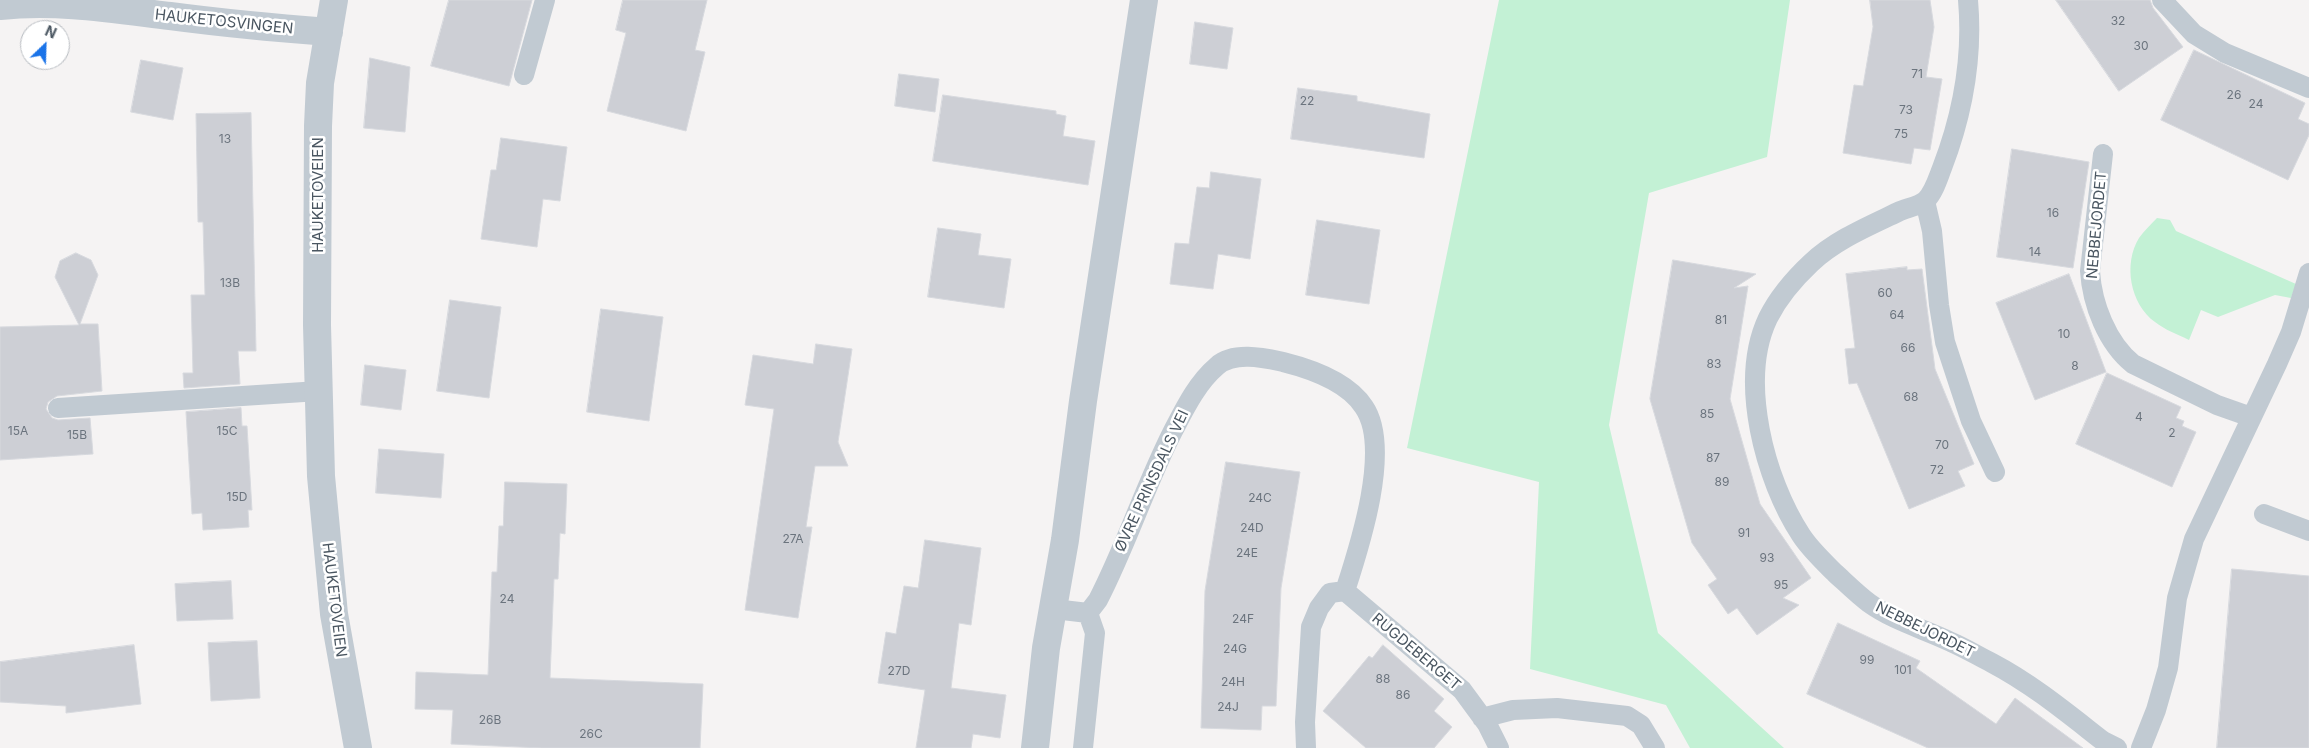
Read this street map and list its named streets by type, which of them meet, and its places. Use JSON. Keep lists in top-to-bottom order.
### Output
{
  "streets": {
    "street": ["HAUKETOSVINGEN", "HAUKETOVEIEN"],
    "lane": ["NEBBEJORDET", "ØVRE PRINSDALS VEI", "RUGDEBERGET"]
  },
  "crossings": [
    ["HAUKETOSVINGEN", "HAUKETOVEIEN"],
    ["ØVRE PRINSDALS VEI", "RUGDEBERGET"]
  ],
  "house_numbers": [
    "32",
    "30",
    "71",
    "26",
    "22",
    "24",
    "73",
    "75",
    "13",
    "16",
    "14",
    "13B",
    "60",
    "64",
    "81",
    "10",
    "66",
    "83",
    "8",
    "68",
    "85",
    "4",
    "15A",
    "15C",
    "2",
    "15B",
    "70",
    "87",
    "72",
    "89",
    "15D",
    "24C",
    "24D",
    "91",
    "27A",
    "24E",
    "93",
    "95",
    "24",
    "24F",
    "24G",
    "99",
    "101",
    "27D",
    "88",
    "24H",
    "86",
    "24J",
    "26B",
    "26C"
  ],
  "north": "top right"
}
